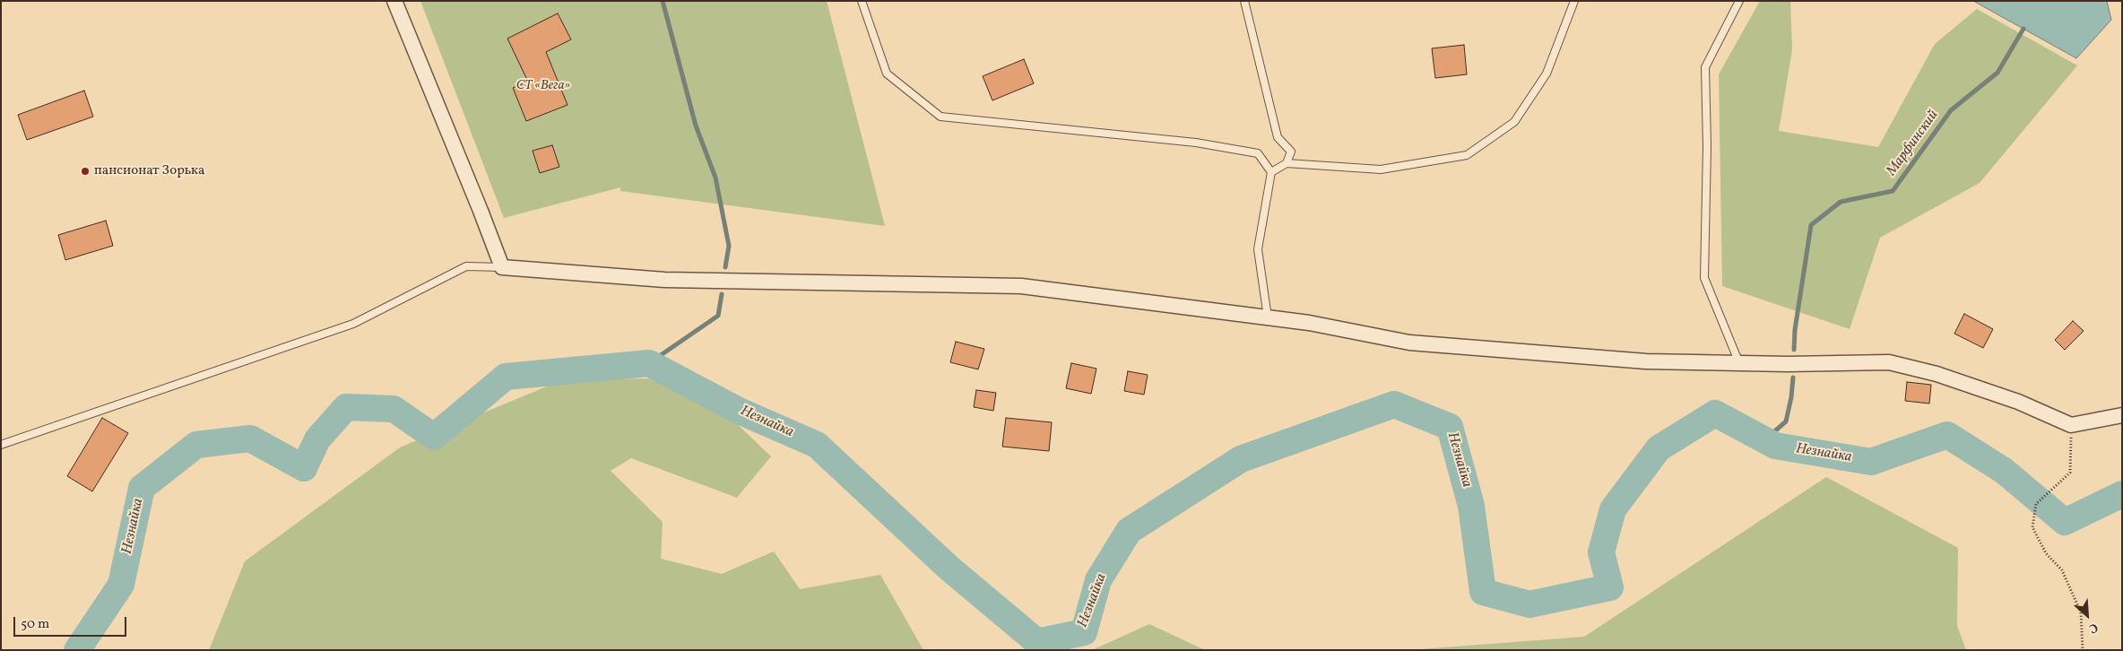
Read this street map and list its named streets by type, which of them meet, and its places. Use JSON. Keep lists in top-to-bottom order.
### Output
{
  "water": ["Марфинский", "Незнайка"],
  "parks": ["СТ «Вега»"],
  "places": ["пансионат Зорька"],
  "scale_bar": "50 m",
  "north": "bottom right"
}
